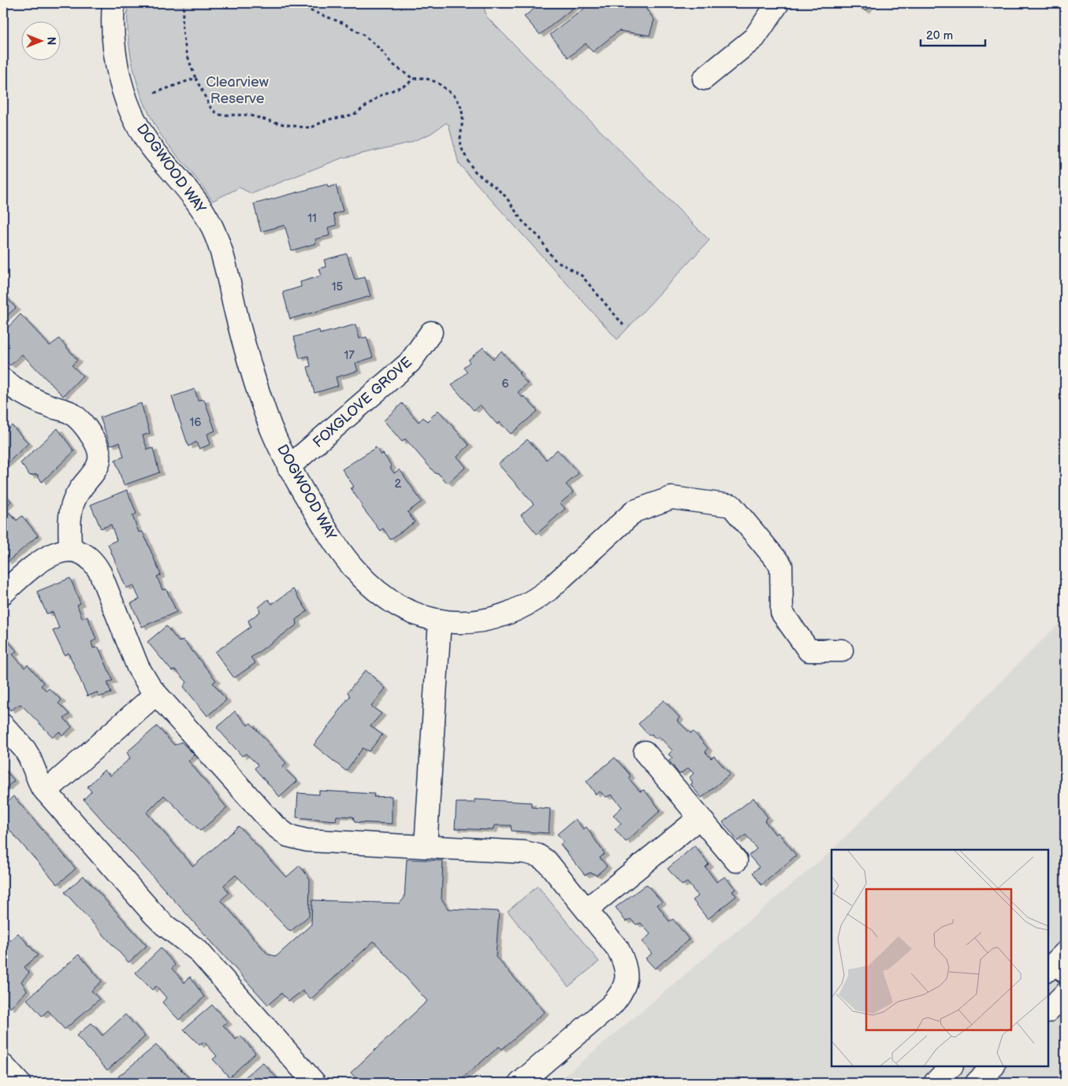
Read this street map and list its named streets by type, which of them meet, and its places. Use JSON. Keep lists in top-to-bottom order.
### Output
{
  "streets": {
    "street": ["DOGWOOD WAY", "FOXGLOVE GROVE"]
  },
  "crossings": [
    ["DOGWOOD WAY", "FOXGLOVE GROVE"]
  ],
  "parks": ["Clearview Reserve"],
  "house_numbers": [
    "11",
    "15",
    "17",
    "6",
    "16",
    "2"
  ],
  "scale_bar": "20 m",
  "north": "right"
}
